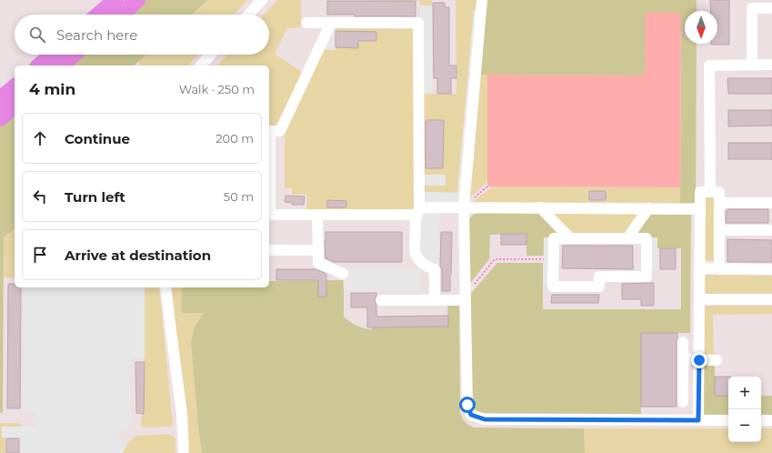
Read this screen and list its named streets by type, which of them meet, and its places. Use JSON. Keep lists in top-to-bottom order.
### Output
{
  "north": "bottom",
  "page": {
    "search": "Search here",
    "heading": ["4 min", "Walk · 250 m"],
    "list": [
      ["Continue", "200 m"],
      ["Turn left", "50 m"],
      "Arrive at destination"
    ],
    "map_buttons": ["+", "−"]
  }
}
